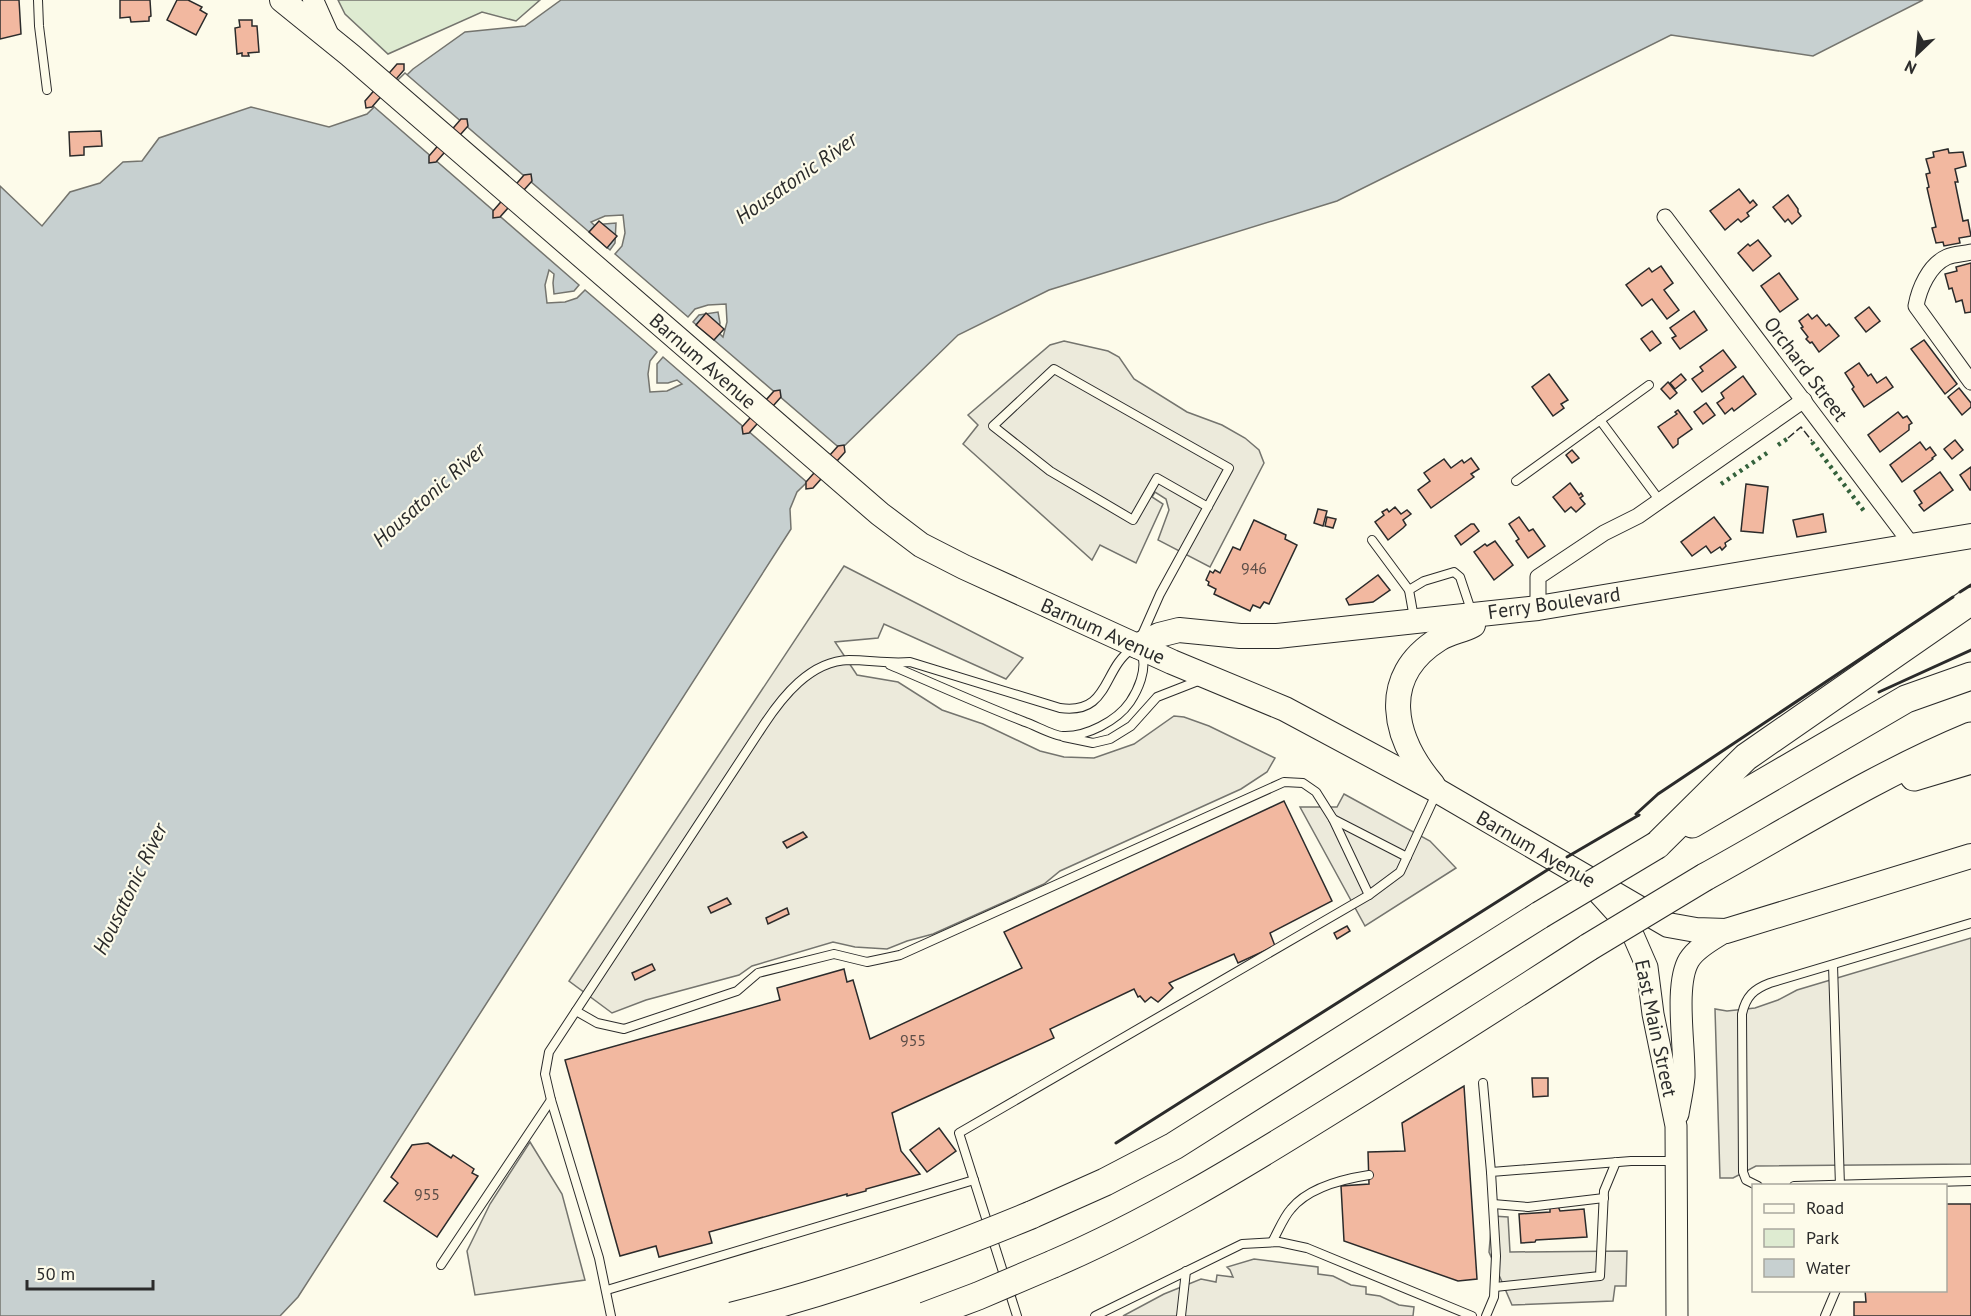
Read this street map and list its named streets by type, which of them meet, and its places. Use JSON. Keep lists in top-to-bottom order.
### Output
{
  "streets": {
    "main road": ["Barnum Avenue", "Ferry Boulevard", "East Main Street"],
    "street": ["Orchard Street"]
  },
  "crossings": [
    ["Barnum Avenue", "Ferry Boulevard"],
    ["Barnum Avenue", "East Main Street"],
    ["Orchard Street", "Ferry Boulevard"]
  ],
  "water": ["Housatonic River"],
  "house_numbers": ["946", "955", "955"],
  "legend": ["Road", "Park", "Water"],
  "scale_bar": "50 m",
  "north": "bottom left"
}
